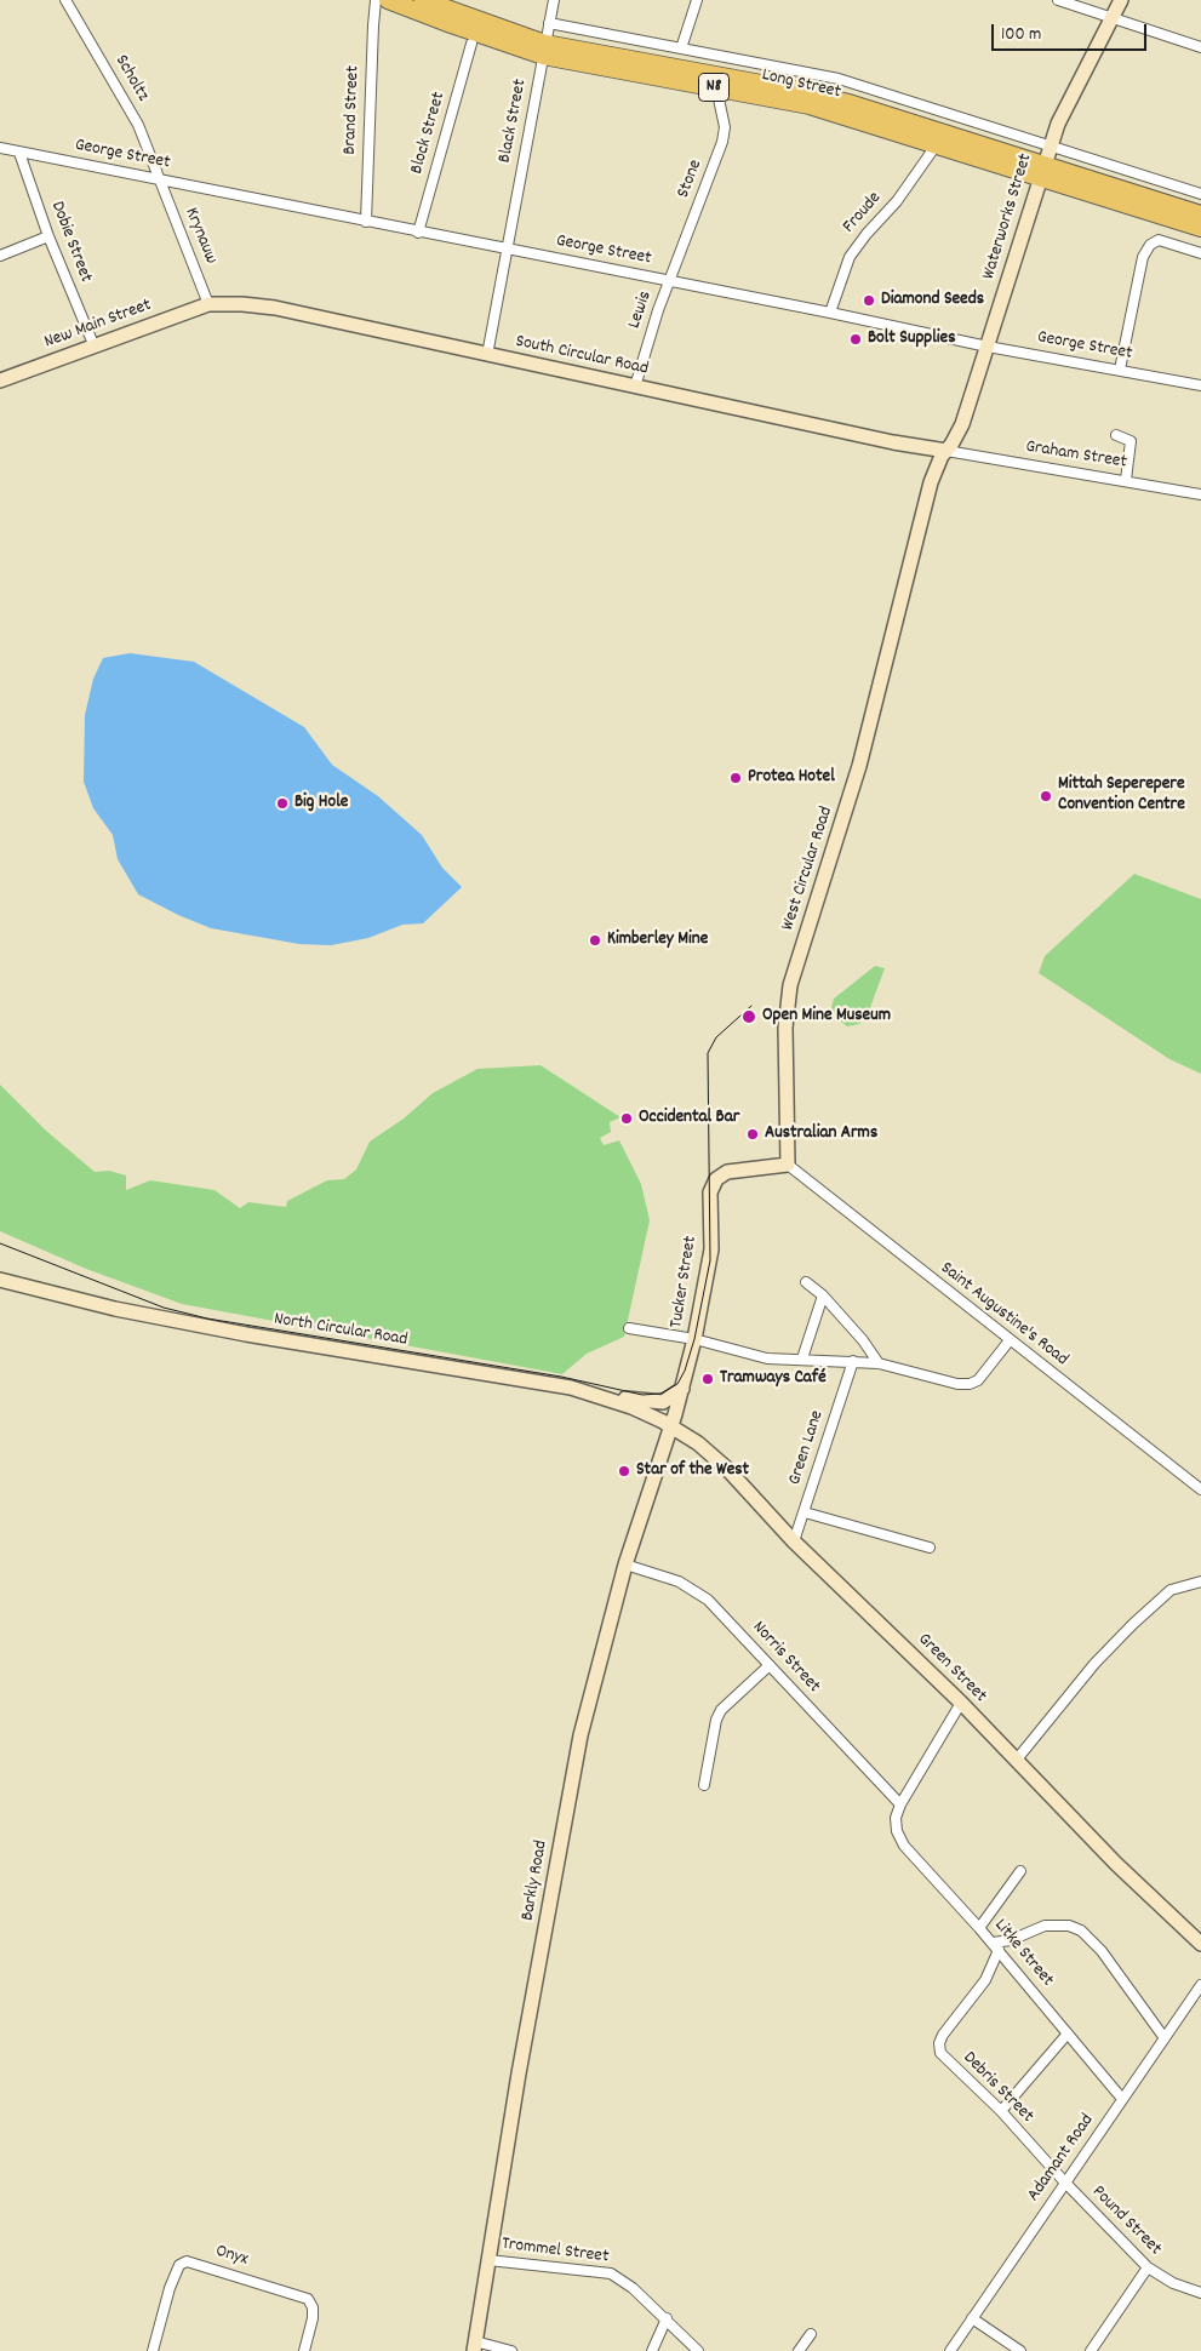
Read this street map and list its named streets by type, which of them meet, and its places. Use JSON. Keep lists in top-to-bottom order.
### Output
{
  "streets": {
    "highway": ["Long Street", "N8"],
    "street": [
      "Scholtz",
      "Brand Street",
      "Black Street",
      "Block Street",
      "George Street",
      "Stone",
      "Froude",
      "Waterworks Street",
      "Krynauw",
      "Dobie Street",
      "Lewis",
      "New Main Street",
      "South Circular Road",
      "Graham Street",
      "West Circular Road",
      "Tucker Street",
      "Saint Augustine's Road",
      "North Circular Road",
      "Green Lane",
      "Norris Street",
      "Green Street",
      "Barkly Road",
      "Litke Street",
      "Debris Street",
      "Adamant Road",
      "Pound Street",
      "Trommel Street",
      "Onyx"
    ]
  },
  "crossings": [
    ["Scholtz", "George Street"],
    ["Scholtz", "Krynauw"],
    ["Long Street", "Black Street"],
    ["Long Street", "Stone"],
    ["Long Street", "Froude"],
    ["Long Street", "Waterworks Street"],
    ["Brand Street", "George Street"],
    ["Black Street", "George Street"],
    ["Black Street", "South Circular Road"],
    ["Block Street", "George Street"],
    ["George Street", "Stone"],
    ["George Street", "Froude"],
    ["George Street", "Waterworks Street"],
    ["George Street", "Krynauw"],
    ["George Street", "Dobie Street"],
    ["George Street", "Lewis"],
    ["Stone", "Lewis"],
    ["Waterworks Street", "South Circular Road"],
    ["Waterworks Street", "Graham Street"],
    ["Waterworks Street", "West Circular Road"],
    ["Krynauw", "New Main Street"],
    ["Krynauw", "South Circular Road"],
    ["Dobie Street", "New Main Street"],
    ["Lewis", "South Circular Road"],
    ["New Main Street", "South Circular Road"],
    ["South Circular Road", "Graham Street"],
    ["South Circular Road", "West Circular Road"],
    ["Graham Street", "West Circular Road"],
    ["West Circular Road", "Tucker Street"],
    ["West Circular Road", "Saint Augustine's Road"],
    ["Tucker Street", "Saint Augustine's Road"],
    ["Tucker Street", "North Circular Road"],
    ["Tucker Street", "Green Street"],
    ["Tucker Street", "Barkly Road"],
    ["North Circular Road", "Green Street"],
    ["North Circular Road", "Barkly Road"],
    ["Green Lane", "Green Street"],
    ["Norris Street", "Barkly Road"],
    ["Norris Street", "Litke Street"],
    ["Green Street", "Barkly Road"],
    ["Barkly Road", "Trommel Street"],
    ["Litke Street", "Debris Street"],
    ["Litke Street", "Adamant Road"],
    ["Debris Street", "Adamant Road"],
    ["Debris Street", "Pound Street"],
    ["Adamant Road", "Pound Street"]
  ],
  "places": [
    "Diamond Seeds",
    "Bolt Supplies",
    "Protea Hotel",
    "Mittah Seperepere Convention Centre",
    "Big Hole",
    "Kimberley Mine",
    "Open Mine Museum",
    "Occidental Bar",
    "Australian Arms",
    "Tramways Café",
    "Star of the West"
  ],
  "scale_bar": "100 m"
}
